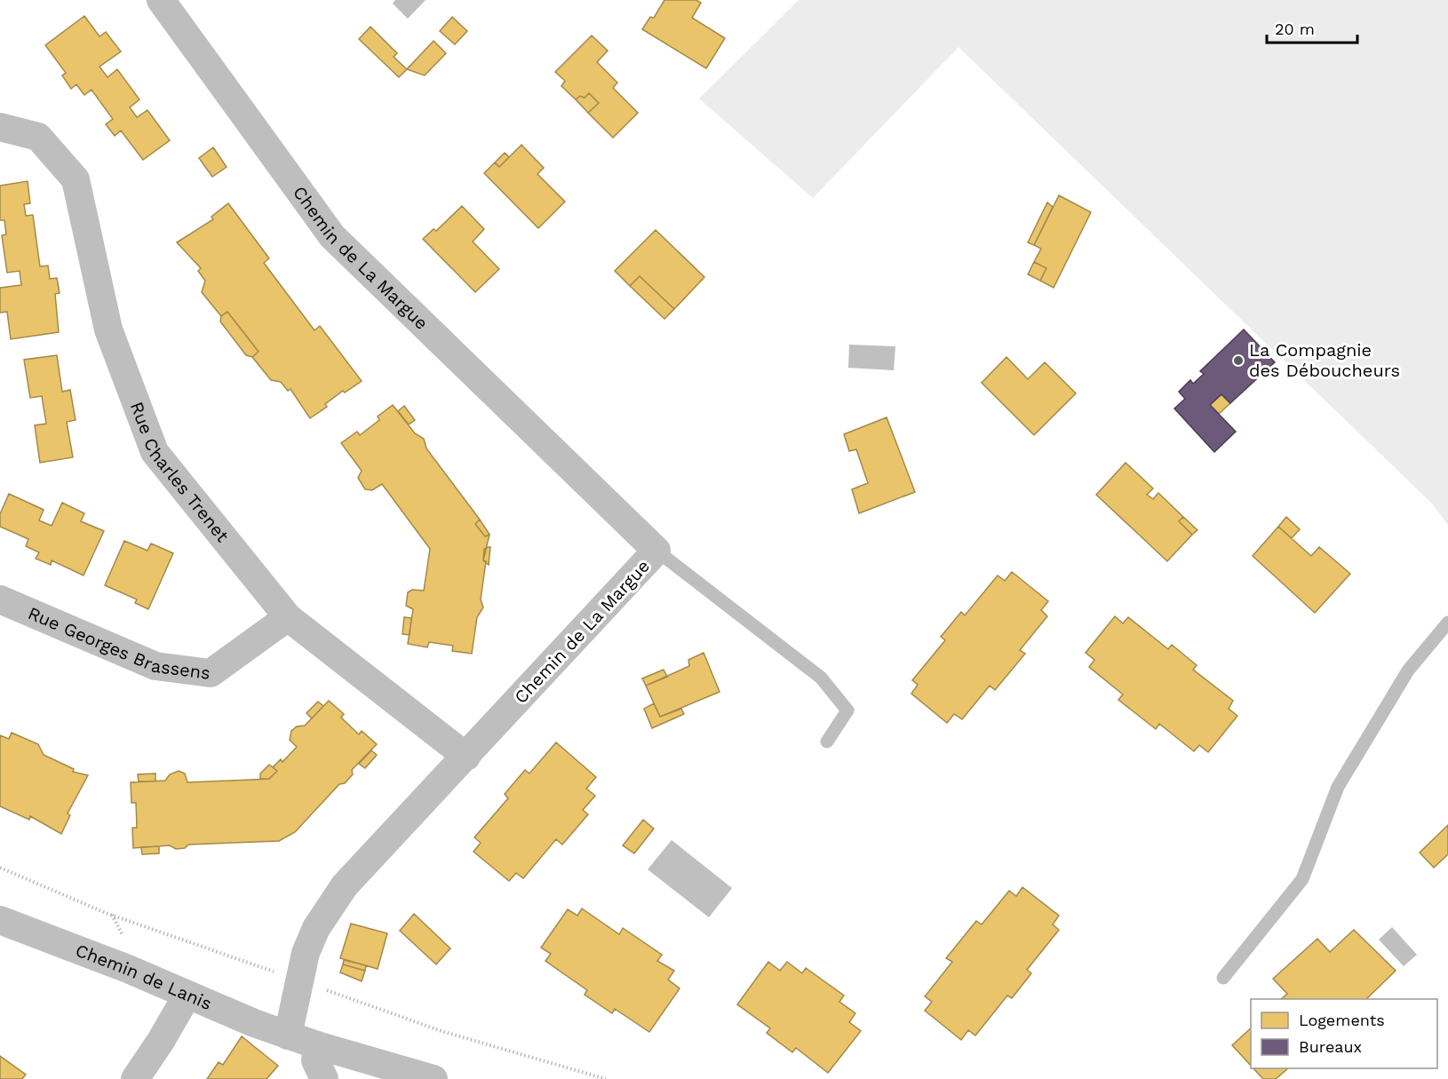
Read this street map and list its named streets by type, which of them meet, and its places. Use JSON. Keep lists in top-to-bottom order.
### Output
{
  "streets": {
    "street": [
      "Chemin de La Margue",
      "Rue Charles Trenet",
      "Rue Georges Brassens",
      "Chemin de Lanis"
    ]
  },
  "crossings": [
    ["Chemin de La Margue", "Rue Charles Trenet"],
    ["Chemin de La Margue", "Chemin de Lanis"],
    ["Rue Charles Trenet", "Rue Georges Brassens"]
  ],
  "places": ["La Compagnie des Déboucheurs"],
  "legend": ["Logements", "Bureaux"],
  "scale_bar": "20 m"
}
